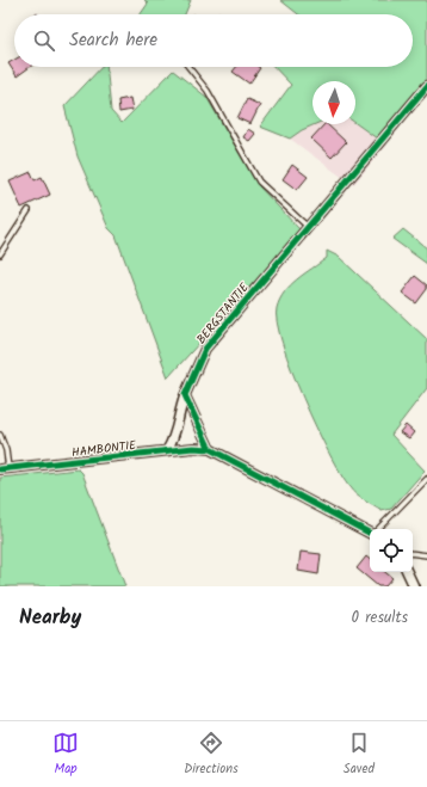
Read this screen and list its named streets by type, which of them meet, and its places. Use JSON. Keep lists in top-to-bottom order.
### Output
{
  "streets": {
    "street": ["BERGSTANTIE", "HAMBONTIE"]
  },
  "crossings": [
    ["BERGSTANTIE", "HAMBONTIE"]
  ],
  "north": "bottom",
  "page": {
    "search": "Search here",
    "heading": ["Nearby", "0 results"],
    "nav": ["Map", "Directions", "Saved"]
  }
}
